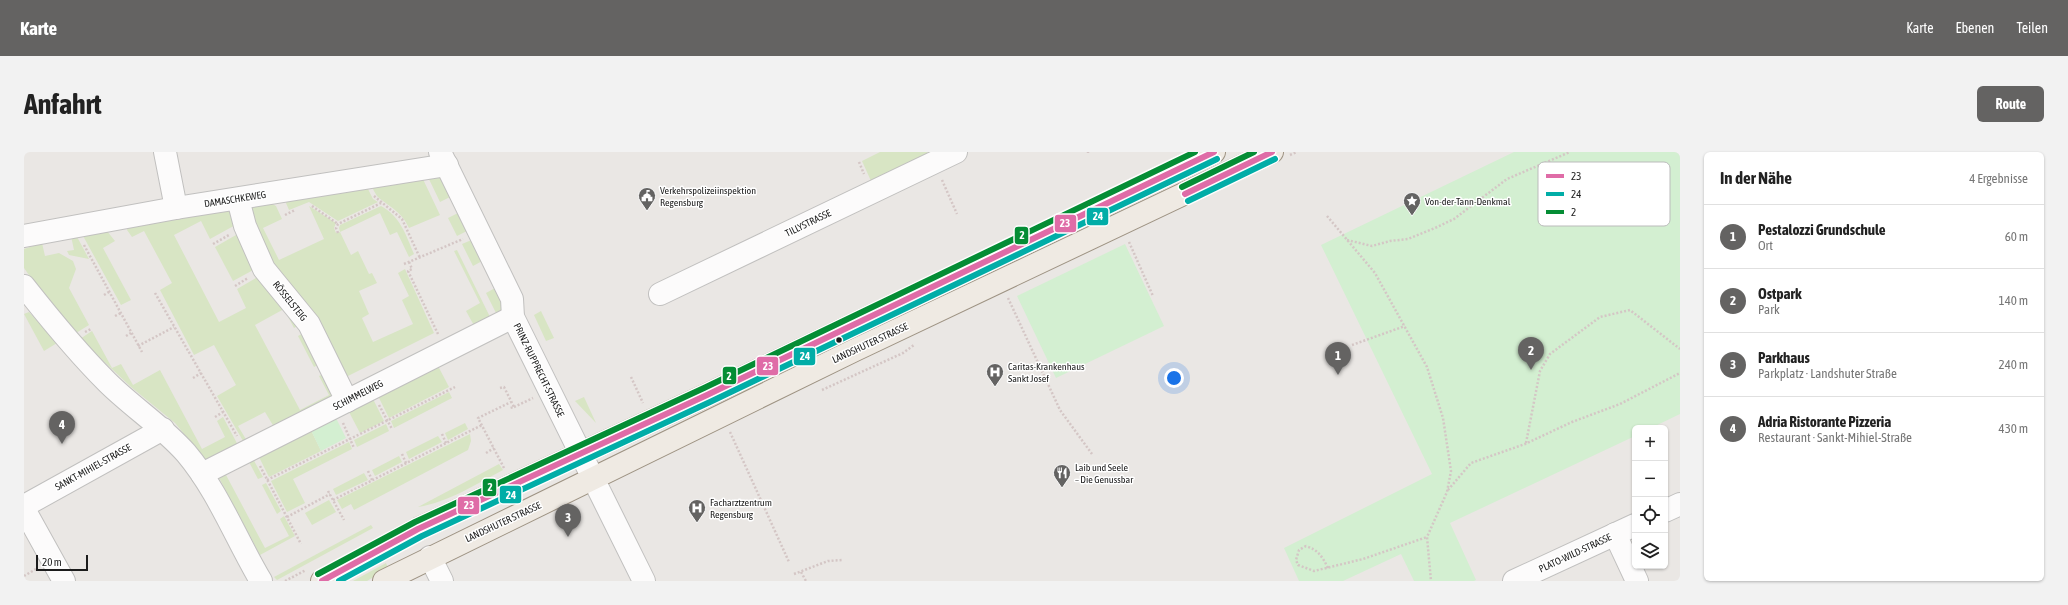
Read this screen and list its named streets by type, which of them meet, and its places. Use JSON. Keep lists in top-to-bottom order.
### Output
{
  "streets": {
    "main road": ["LANDSHUTER STRASSE"],
    "street": [
      "DAMASCHKEWEG",
      "TILLYSTRASSE",
      "RÖSSELSTEIG",
      "PRINZ-RUPPRECHT-STRASSE",
      "SCHIMMELWEG",
      "SANKT-MIHIEL-STRASSE",
      "PLATO-WILD-STRASSE"
    ]
  },
  "crossings": [
    ["DAMASCHKEWEG", "RÖSSELSTEIG"],
    ["DAMASCHKEWEG", "PRINZ-RUPPRECHT-STRASSE"],
    ["RÖSSELSTEIG", "SCHIMMELWEG"],
    ["LANDSHUTER STRASSE", "PRINZ-RUPPRECHT-STRASSE"],
    ["PRINZ-RUPPRECHT-STRASSE", "SCHIMMELWEG"]
  ],
  "places": {
    "public building": ["Verkehrspolizeiinspektion Regensburg"],
    "place": ["Von-der-Tann-Denkmal"],
    "hospital": ["Caritas-Krankenhaus Sankt Josef", "Facharztzentrum Regensburg"],
    "restaurant": ["Laib und Seele – Die Genussbar"]
  },
  "lines": ["transit line 23", "transit line 2", "transit line 24"],
  "legend": ["23", "24", "2"],
  "scale_bar": "20 m",
  "page": {
    "header": "Karte",
    "nav": ["Karte", "Ebenen", "Teilen"],
    "buttons": "Route",
    "title": "Anfahrt",
    "heading": ["In der Nähe", "4 Ergebnisse"],
    "list": [
      {
        "mark": "1",
        "name": "Pestalozzi Grundschule",
        "note": "Ort",
        "value": "60 m"
      },
      {
        "mark": "2",
        "name": "Ostpark",
        "note": "Park",
        "value": "140 m"
      },
      {
        "mark": "3",
        "name": "Parkhaus",
        "note": "Parkplatz · Landshuter Straße",
        "value": "240 m"
      },
      {
        "mark": "4",
        "name": "Adria Ristorante Pizzeria",
        "note": "Restaurant · Sankt-Mihiel-Straße",
        "value": "430 m"
      }
    ],
    "pins": [
      "2",
      "1",
      "4",
      "3"
    ],
    "map_buttons": ["+", "−"],
    "scale": "20 m"
  }
}
